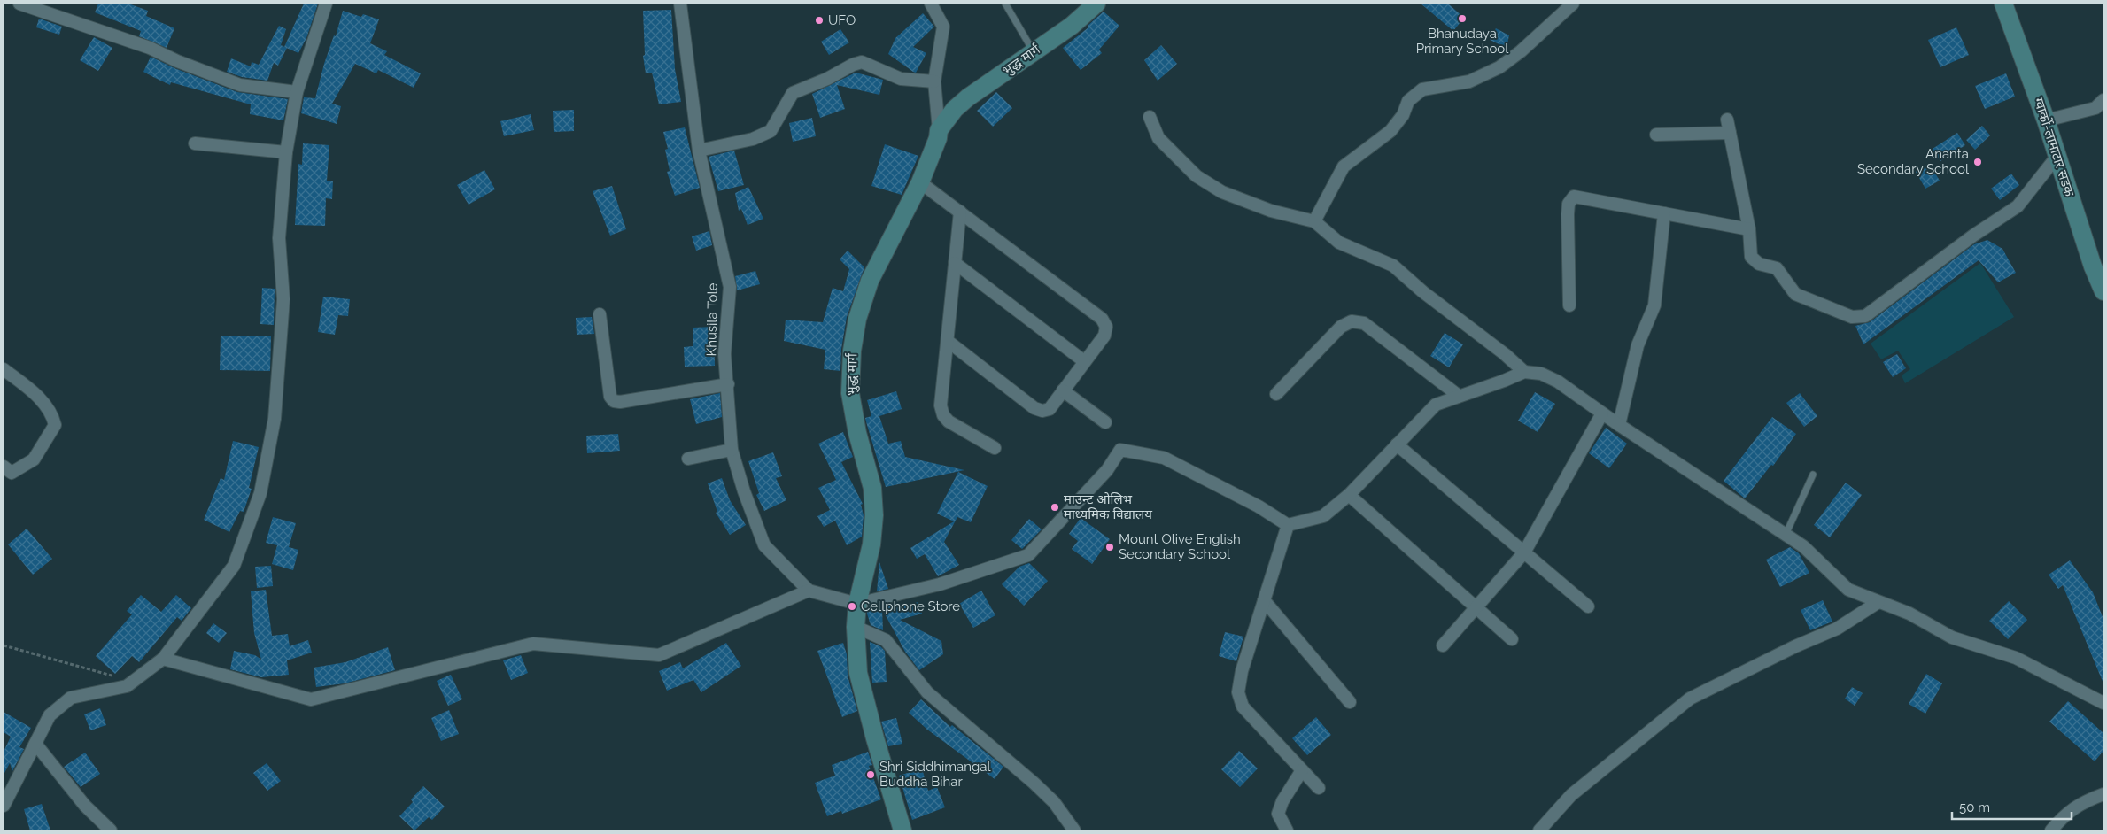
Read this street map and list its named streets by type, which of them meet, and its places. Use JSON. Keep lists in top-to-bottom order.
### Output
{
  "streets": {
    "street": ["भुद्ध मार्ग", "ग्वार्को-लामाटार सडक", "Khusila Tole"]
  },
  "places": [
    "Bhanudaya Primary School",
    "UFO",
    "Ananta Secondary School",
    "माउन्ट ओलिभ माध्यमिक विद्यालय",
    "Mount Olive English Secondary School",
    "Cellphone Store",
    "Shri Siddhimangal Buddha Bihar"
  ],
  "scale_bar": "50 m"
}
